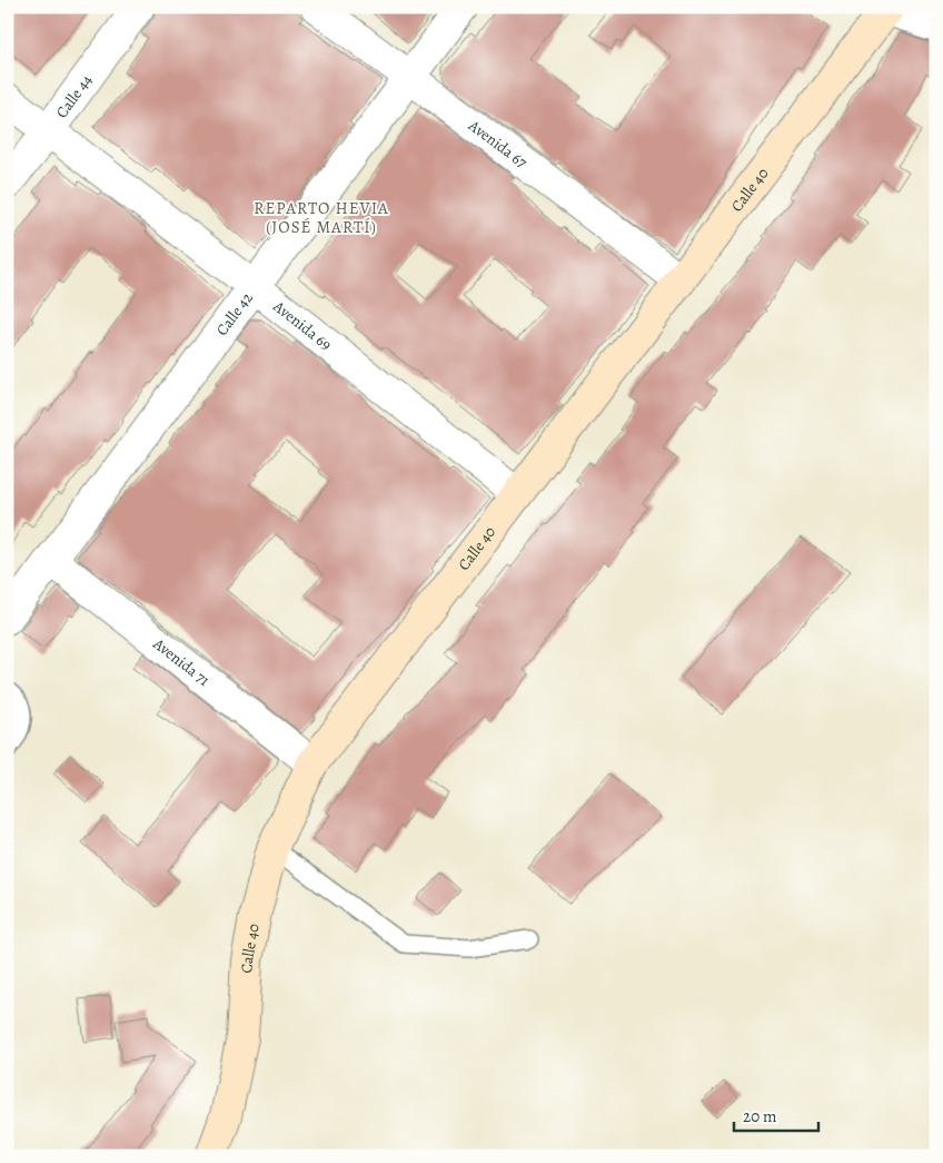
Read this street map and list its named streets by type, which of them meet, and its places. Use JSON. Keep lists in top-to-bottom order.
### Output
{
  "streets": {
    "main road": ["Calle 40"],
    "street": [
      "Calle 44",
      "Avenida 67",
      "Calle 42",
      "Avenida 69",
      "Avenida 71"
    ]
  },
  "crossings": [
    ["Calle 44", "Avenida 69"],
    ["Avenida 67", "Calle 40"],
    ["Avenida 67", "Calle 42"],
    ["Calle 40", "Avenida 69"],
    ["Calle 40", "Avenida 71"],
    ["Calle 42", "Avenida 69"],
    ["Calle 42", "Avenida 71"]
  ],
  "districts": ["REPARTO HEVIA (JOSÉ MARTÍ)"],
  "scale_bar": "20 m"
}
